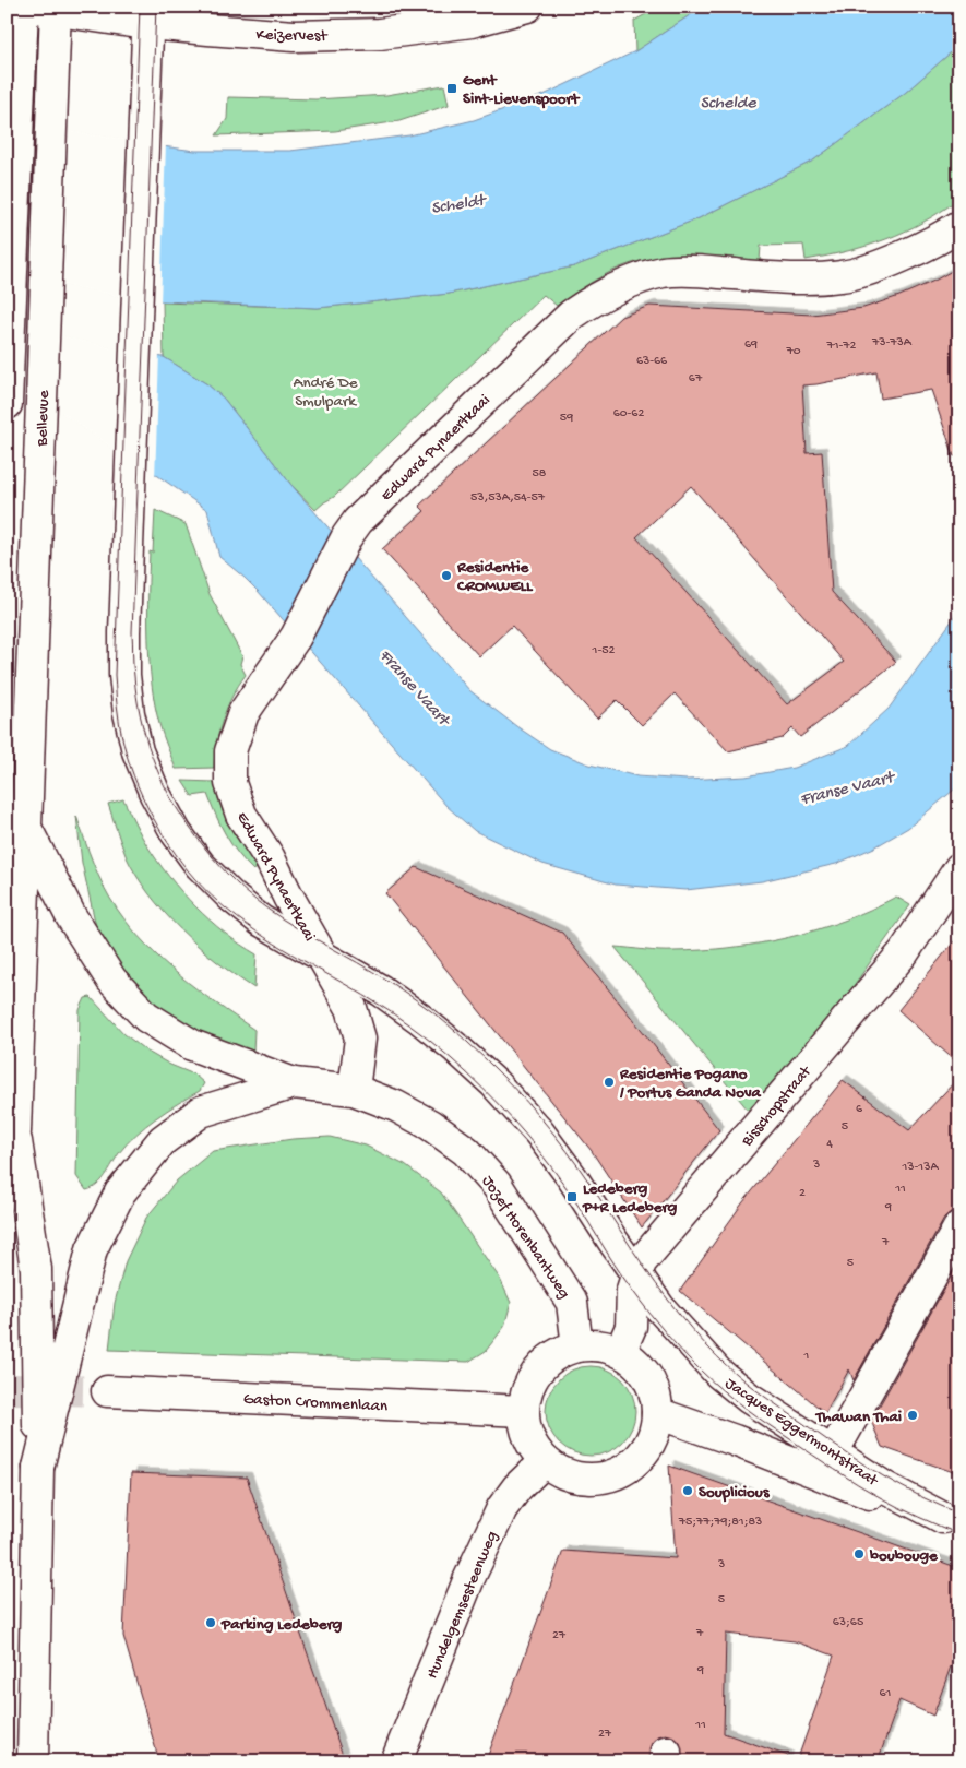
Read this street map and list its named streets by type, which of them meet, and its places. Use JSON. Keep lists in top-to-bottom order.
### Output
{
  "streets": {
    "main road": [
      "Keizervest",
      "Bellevue",
      "Edward Pynaertkaai",
      "Bisschopstraat",
      "Jozef Horenbantweg",
      "Gaston Crommenlaan",
      "Jacques Eggermontstraat",
      "Hundelgemsesteenweg"
    ]
  },
  "crossings": [
    ["Keizervest", "Bellevue"],
    ["Keizervest", "Edward Pynaertkaai"],
    ["Bellevue", "Jozef Horenbantweg"],
    ["Edward Pynaertkaai", "Bisschopstraat"],
    ["Edward Pynaertkaai", "Jozef Horenbantweg"],
    ["Edward Pynaertkaai", "Jacques Eggermontstraat"],
    ["Bisschopstraat", "Jozef Horenbantweg"],
    ["Bisschopstraat", "Gaston Crommenlaan"],
    ["Bisschopstraat", "Jacques Eggermontstraat"],
    ["Bisschopstraat", "Hundelgemsesteenweg"],
    ["Jozef Horenbantweg", "Gaston Crommenlaan"],
    ["Jozef Horenbantweg", "Jacques Eggermontstraat"],
    ["Jozef Horenbantweg", "Hundelgemsesteenweg"],
    ["Gaston Crommenlaan", "Jacques Eggermontstraat"],
    ["Gaston Crommenlaan", "Hundelgemsesteenweg"],
    ["Jacques Eggermontstraat", "Hundelgemsesteenweg"]
  ],
  "water": ["Schelde", "Scheldt", "Franse Vaart"],
  "parks": ["André De Smulpark"],
  "places": {
    "transit": ["Gent Sint-Lievenspoort", "Ledeberg P+R Ledeberg"],
    "other": [
      "Residentie CROMWELL",
      "Residentie Pogano / Portus Ganda Nova",
      "Thawan Thai",
      "Souplicious",
      "boubouge",
      "Parking Ledeberg"
    ]
  },
  "house_numbers": [
    "73-73A",
    "69",
    "71-72",
    "70",
    "63-66",
    "67",
    "60-62",
    "59",
    "58",
    "53,53A,54-57",
    "1-52",
    "6",
    "5",
    "4",
    "3",
    "13-13A",
    "11",
    "2",
    "9",
    "7",
    "5",
    "1",
    "75;77;79;81;83",
    "3",
    "5",
    "63;65",
    "7",
    "27",
    "9",
    "61",
    "11",
    "27"
  ]
}
